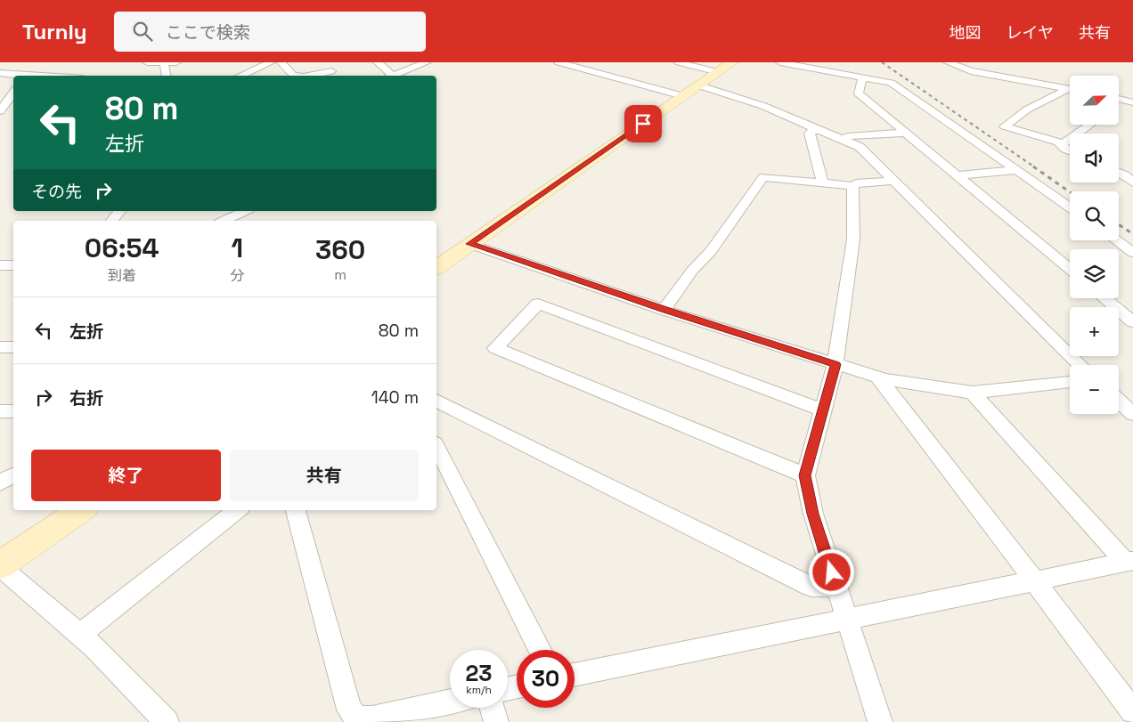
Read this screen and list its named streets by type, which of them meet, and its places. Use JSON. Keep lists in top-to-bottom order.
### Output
{
  "north": "top right",
  "page": {
    "header": "Turnly",
    "search": "ここで検索",
    "nav": ["地図", "レイヤ", "共有"],
    "map_buttons": ["+", "−"],
    "turn": ["80 m", "左折"],
    "then": "その先",
    "eta": [
      "06:54",
      "到着",
      "1",
      "分",
      "360",
      "m"
    ],
    "list": [
      {
        "name": "左折",
        "value": "80 m"
      },
      {
        "name": "右折",
        "value": "140 m"
      }
    ],
    "buttons": ["終了", "共有"],
    "speed": "23 km/h",
    "limit": "30"
  }
}
